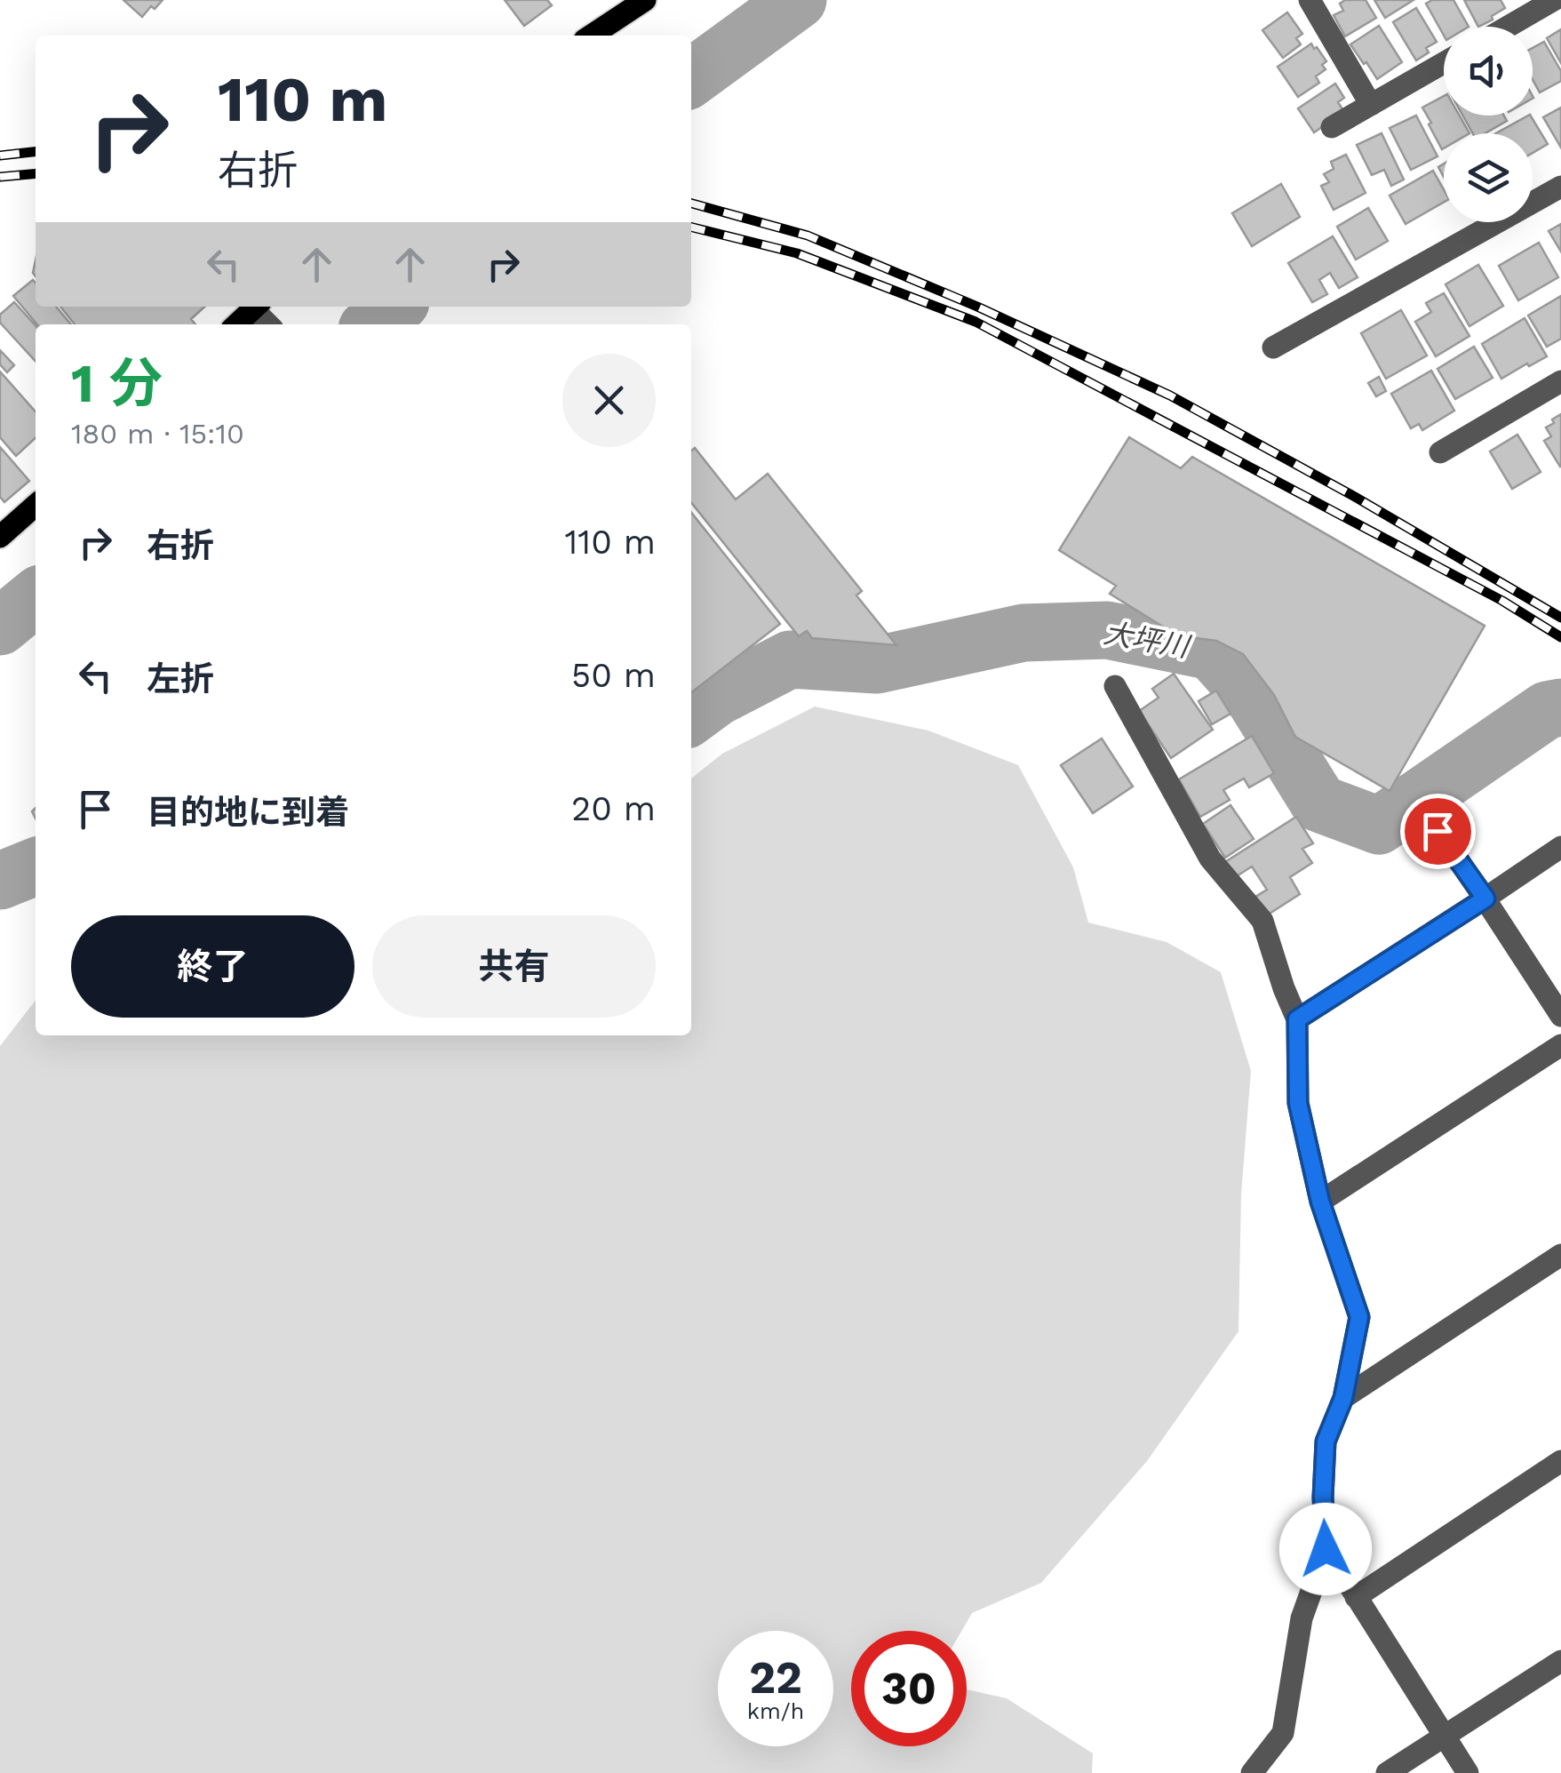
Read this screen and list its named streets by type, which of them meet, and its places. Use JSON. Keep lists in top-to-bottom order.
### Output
{
  "water": ["大坪川"],
  "page": {
    "turn": ["110 m", "右折"],
    "heading": ["1 分", "180 m · 15:10"],
    "list": [
      {
        "name": "右折",
        "value": "110 m"
      },
      {
        "name": "左折",
        "value": "50 m"
      },
      {
        "name": "目的地に到着",
        "value": "20 m"
      }
    ],
    "buttons": ["終了", "共有"],
    "speed": "22 km/h",
    "limit": "30"
  }
}
